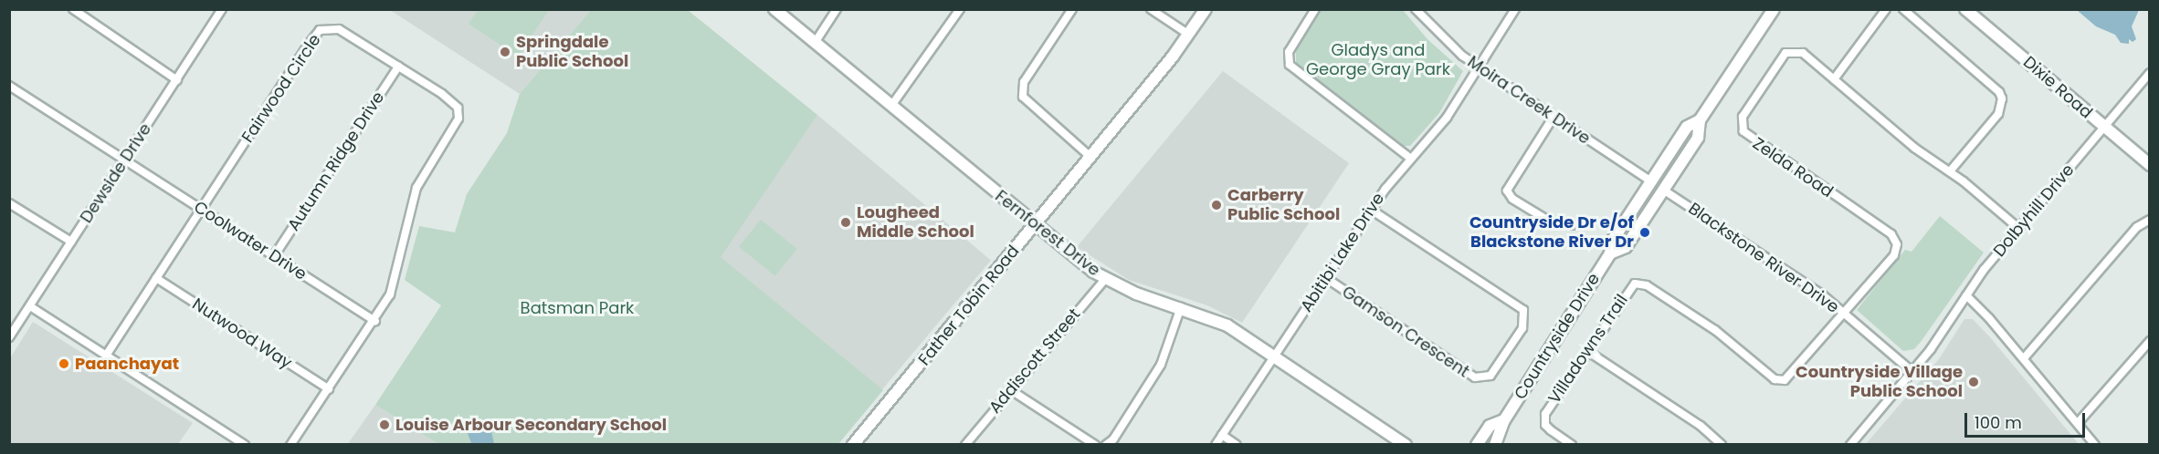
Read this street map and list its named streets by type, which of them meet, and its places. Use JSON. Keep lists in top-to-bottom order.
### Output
{
  "streets": {
    "street": [
      "Dixie Road",
      "Fairwood Circle",
      "Moira Creek Drive",
      "Autumn Ridge Drive",
      "Zelda Road",
      "Dewside Drive",
      "Dolbyhill Drive",
      "Fernforest Drive",
      "Coolwater Drive",
      "Abitibi Lake Drive",
      "Blackstone River Drive",
      "Father Tobin Road",
      "Gamson Crescent",
      "Nutwood Way",
      "Countryside Drive",
      "Villadowns Trail",
      "Addiscott Street"
    ]
  },
  "crossings": [
    ["Dixie Road", "Dolbyhill Drive"],
    ["Fairwood Circle", "Autumn Ridge Drive"],
    ["Fairwood Circle", "Coolwater Drive"],
    ["Fairwood Circle", "Nutwood Way"],
    ["Moira Creek Drive", "Abitibi Lake Drive"],
    ["Moira Creek Drive", "Countryside Drive"],
    ["Autumn Ridge Drive", "Coolwater Drive"],
    ["Zelda Road", "Dolbyhill Drive"],
    ["Zelda Road", "Blackstone River Drive"],
    ["Zelda Road", "Villadowns Trail"],
    ["Dewside Drive", "Coolwater Drive"],
    ["Dolbyhill Drive", "Blackstone River Drive"],
    ["Fernforest Drive", "Abitibi Lake Drive"],
    ["Fernforest Drive", "Father Tobin Road"],
    ["Fernforest Drive", "Addiscott Street"],
    ["Abitibi Lake Drive", "Gamson Crescent"],
    ["Blackstone River Drive", "Countryside Drive"],
    ["Blackstone River Drive", "Villadowns Trail"]
  ],
  "parks": ["Gladys and George Gray Park", "Batsman Park"],
  "places": [
    "Springdale Public School",
    "Carberry Public School",
    "Lougheed Middle School",
    "Countryside Dr e/of Blackstone River Dr",
    "Paanchayat",
    "Countryside Village Public School",
    "Louise Arbour Secondary School"
  ],
  "scale_bar": "100 m"
}
